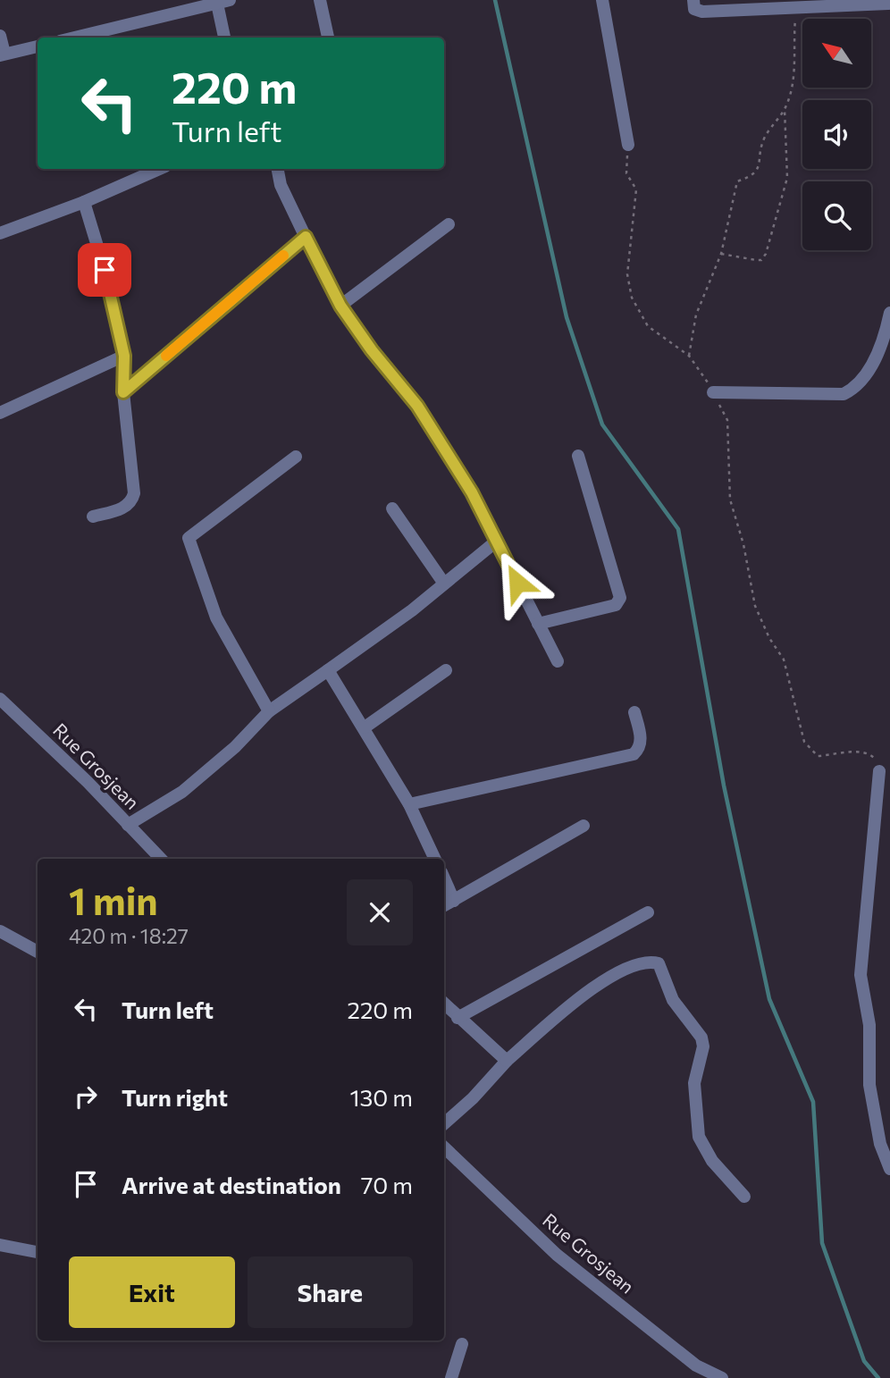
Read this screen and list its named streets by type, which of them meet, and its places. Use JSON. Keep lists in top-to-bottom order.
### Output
{
  "streets": {
    "street": ["Rue Grosjean"]
  },
  "north": "top left",
  "page": {
    "turn": ["220 m", "Turn left"],
    "heading": ["1 min", "420 m · 18:27"],
    "list": [
      {
        "name": "Turn left",
        "value": "220 m"
      },
      {
        "name": "Turn right",
        "value": "130 m"
      },
      {
        "name": "Arrive at destination",
        "value": "70 m"
      }
    ],
    "buttons": ["Exit", "Share"]
  }
}
